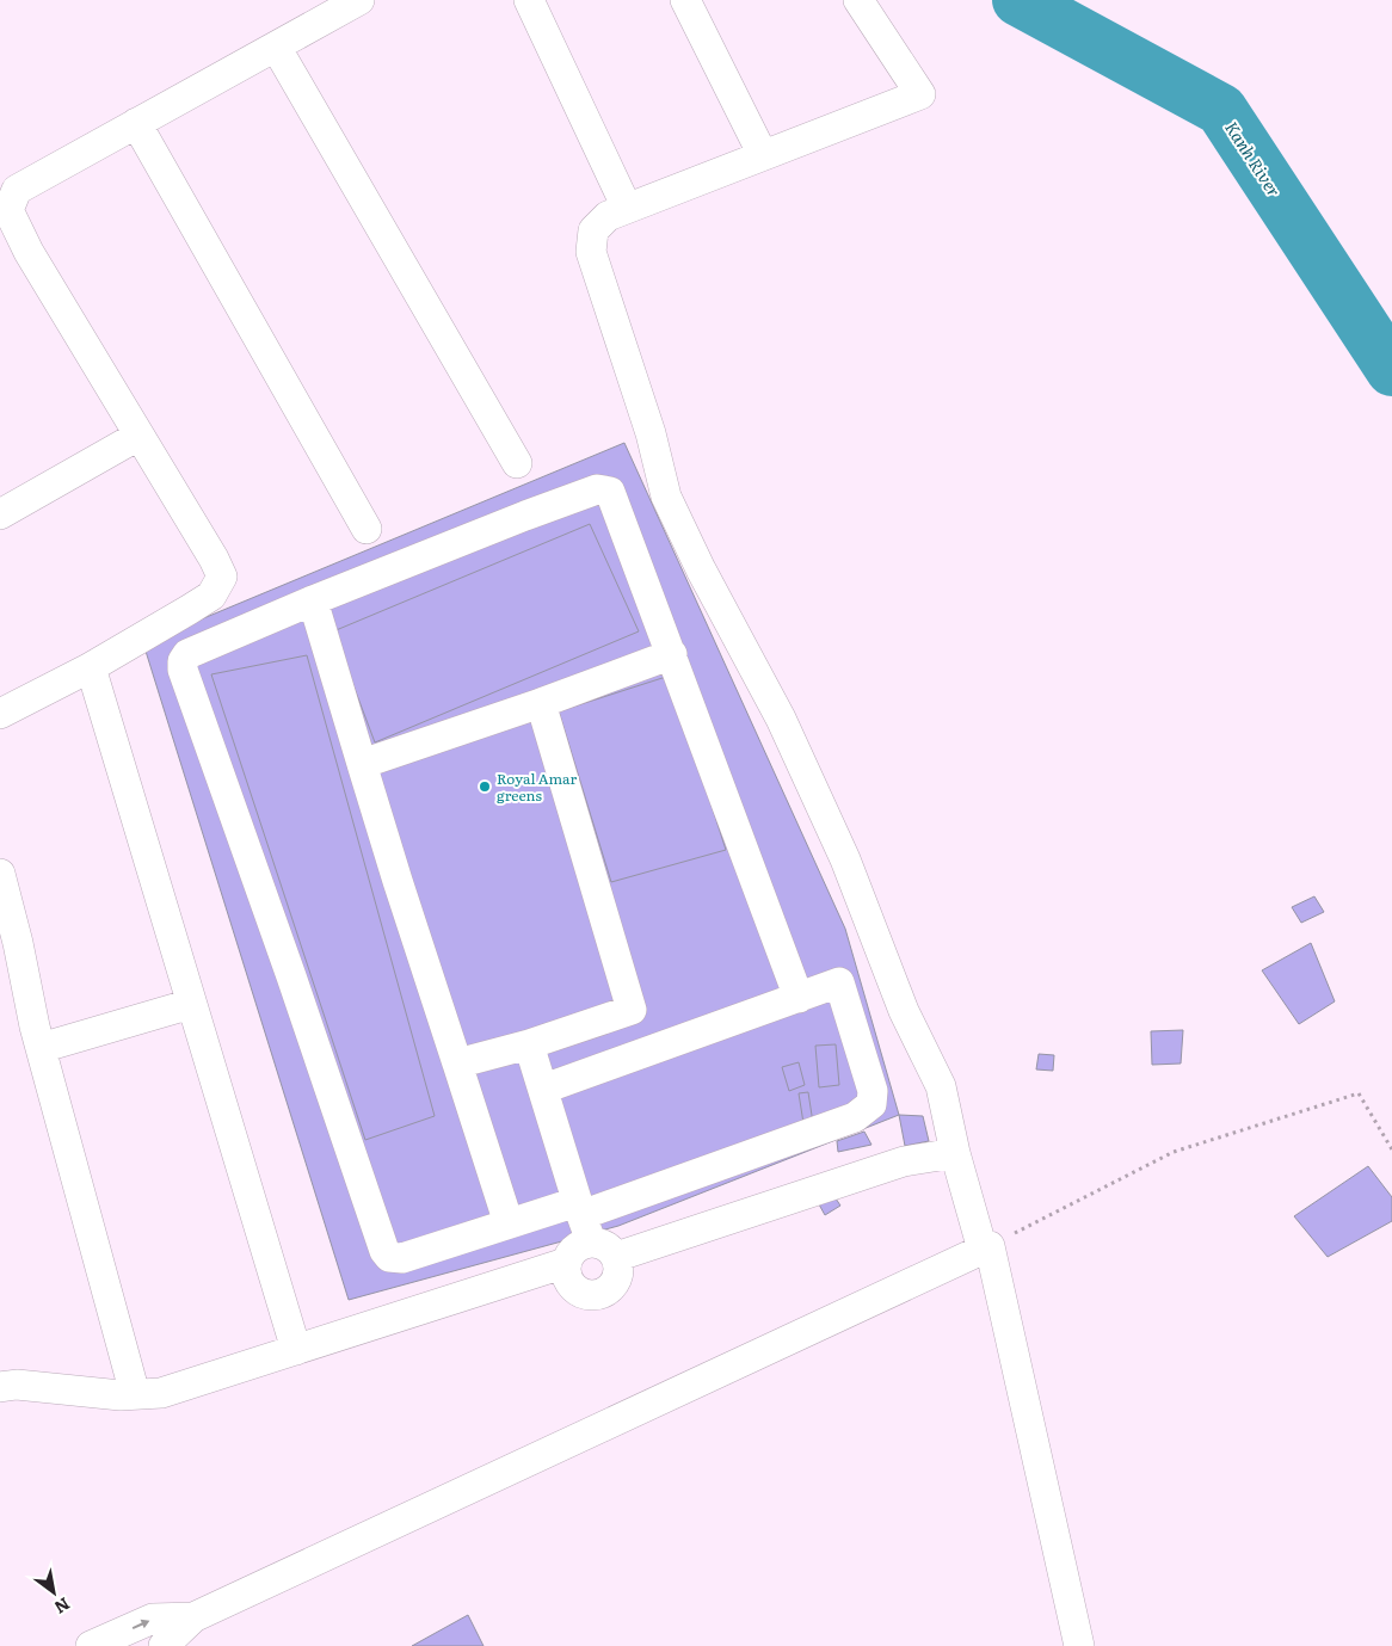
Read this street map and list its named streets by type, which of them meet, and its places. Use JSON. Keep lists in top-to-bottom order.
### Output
{
  "water": ["Kanh River"],
  "places": ["Royal Amar greens"],
  "north": "bottom right"
}
